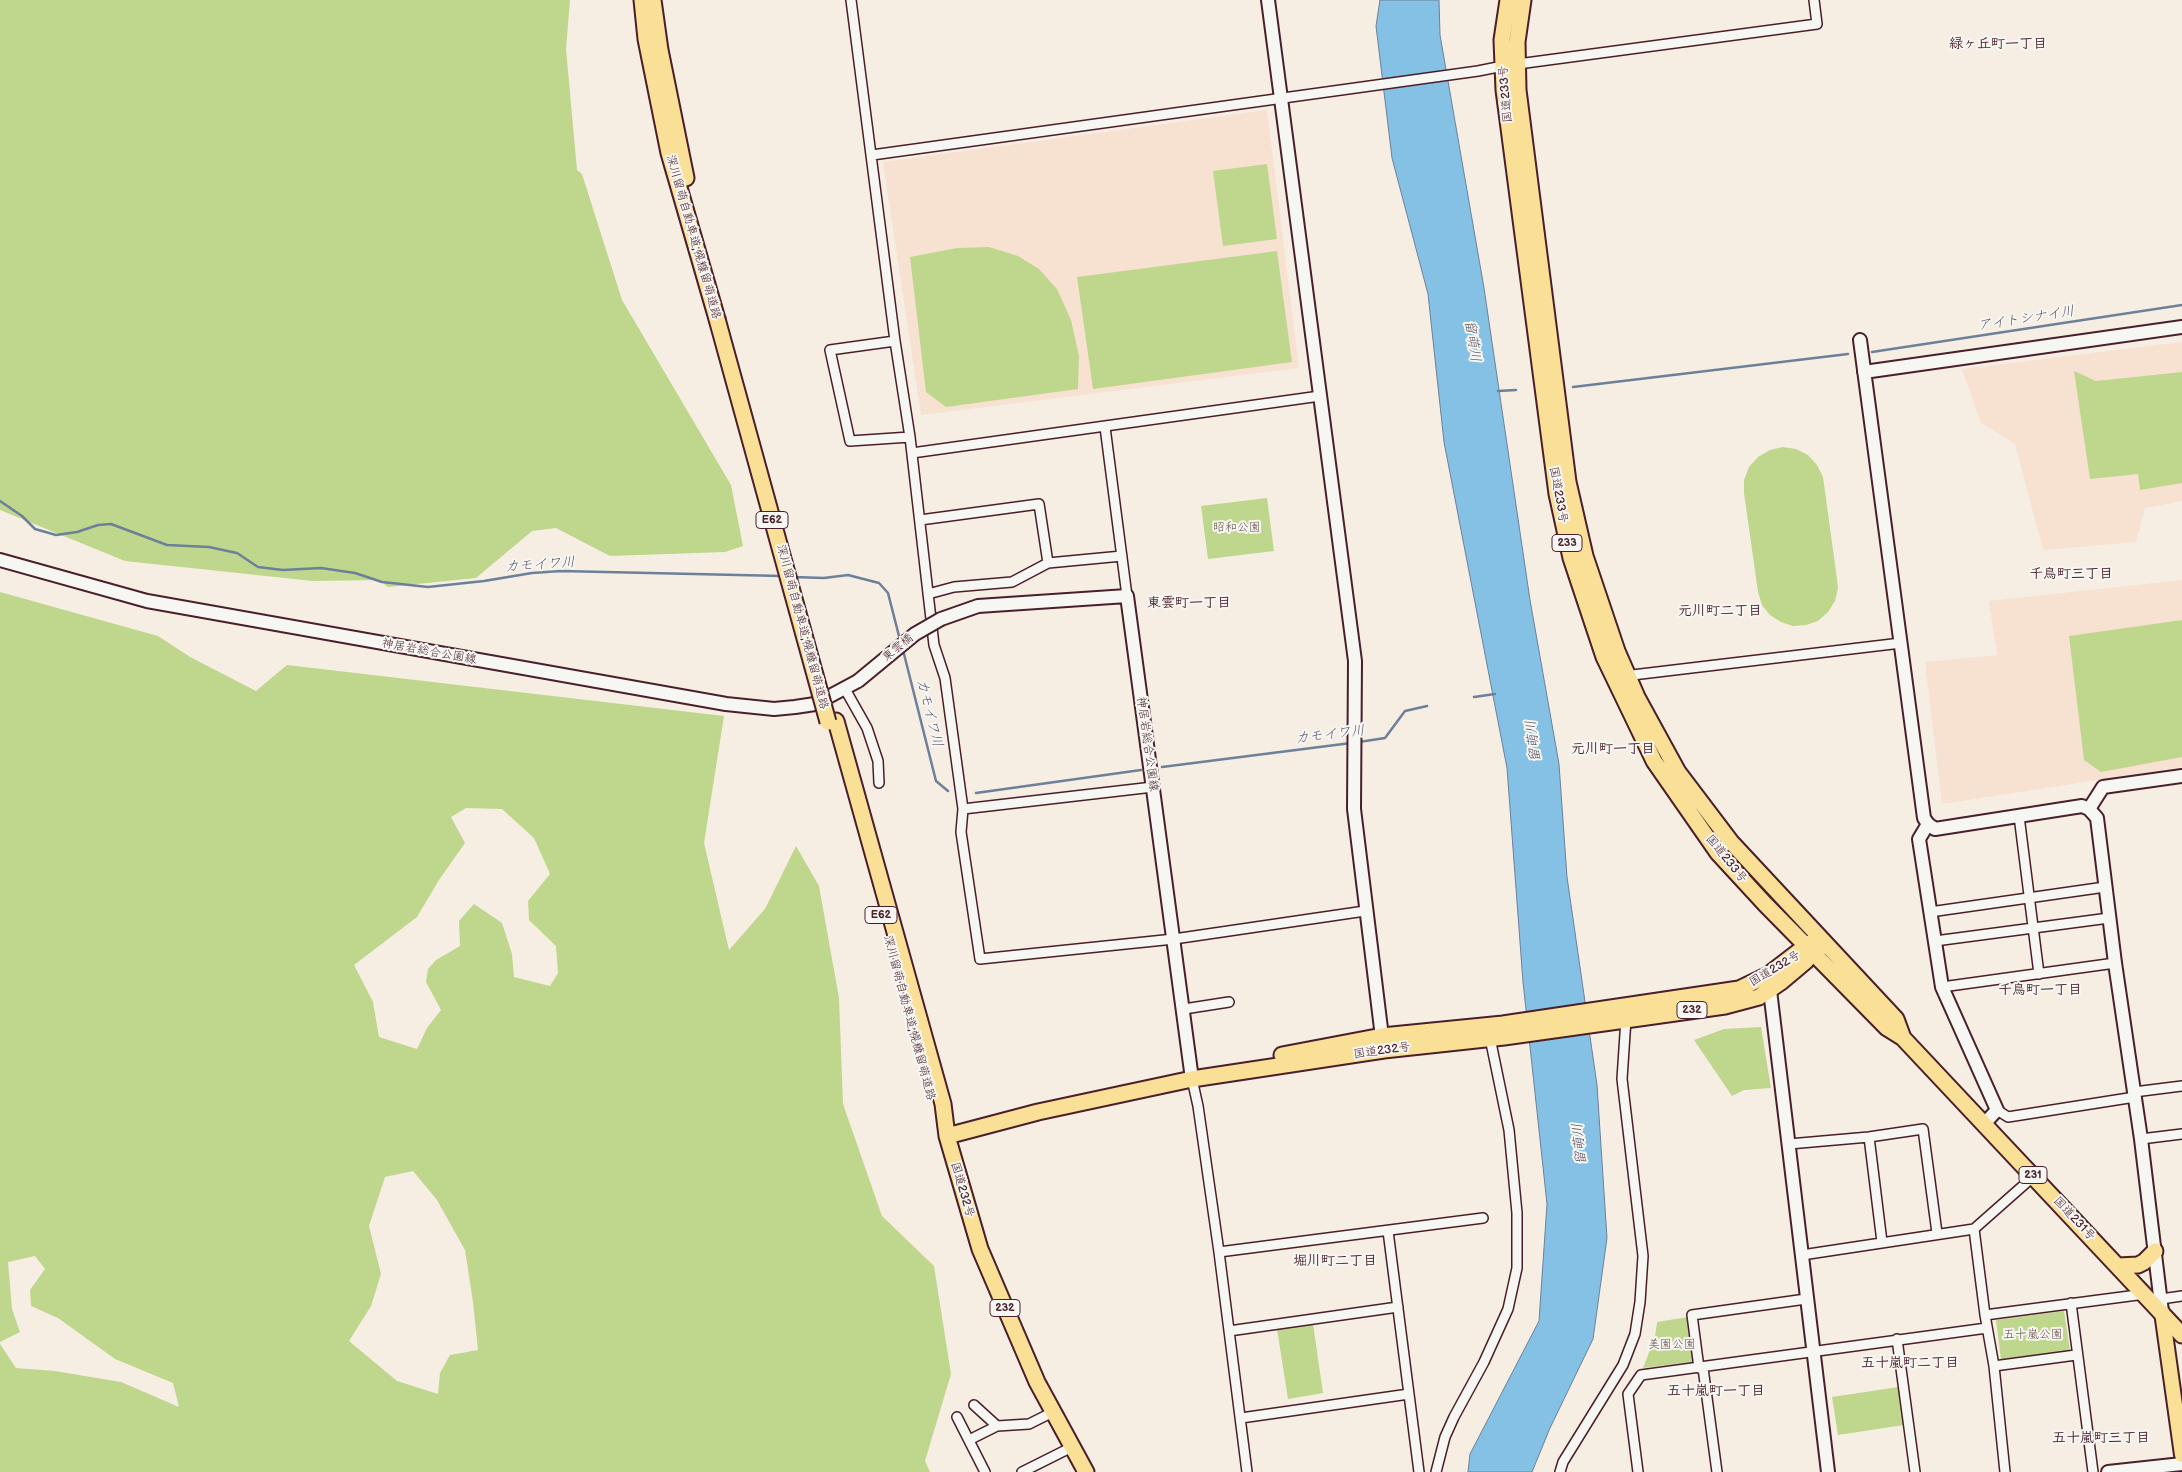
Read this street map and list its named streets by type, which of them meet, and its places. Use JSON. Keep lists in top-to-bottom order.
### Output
{
  "streets": {
    "highway": [
      "国道233号",
      "深川留萌自動車道;幌糠留萌道路",
      "E62",
      "233",
      "国道232号",
      "232",
      "231",
      "国道231号"
    ],
    "street": ["東雲橋", "神居岩総合公園線"]
  },
  "crossings": [
    ["国道233号", "国道232号"],
    ["国道233号", "国道231号"],
    ["深川留萌自動車道;幌糠留萌道路", "国道232号"],
    ["東雲橋", "神居岩総合公園線"],
    ["神居岩総合公園線", "国道232号"],
    ["国道232号", "国道231号"]
  ],
  "districts": [
    "緑ヶ丘町一丁目",
    "千鳥町三丁目",
    "東雲町一丁目",
    "元川町二丁目",
    "元川町一丁目",
    "千鳥町一丁目",
    "堀川町二丁目",
    "五十嵐町二丁目",
    "五十嵐町一丁目",
    "五十嵐町三丁目"
  ],
  "water": ["アイトシナイ川", "留萌川", "カモイワ川"],
  "parks": ["昭和公園", "五十嵐公園", "美園公園"]
}
